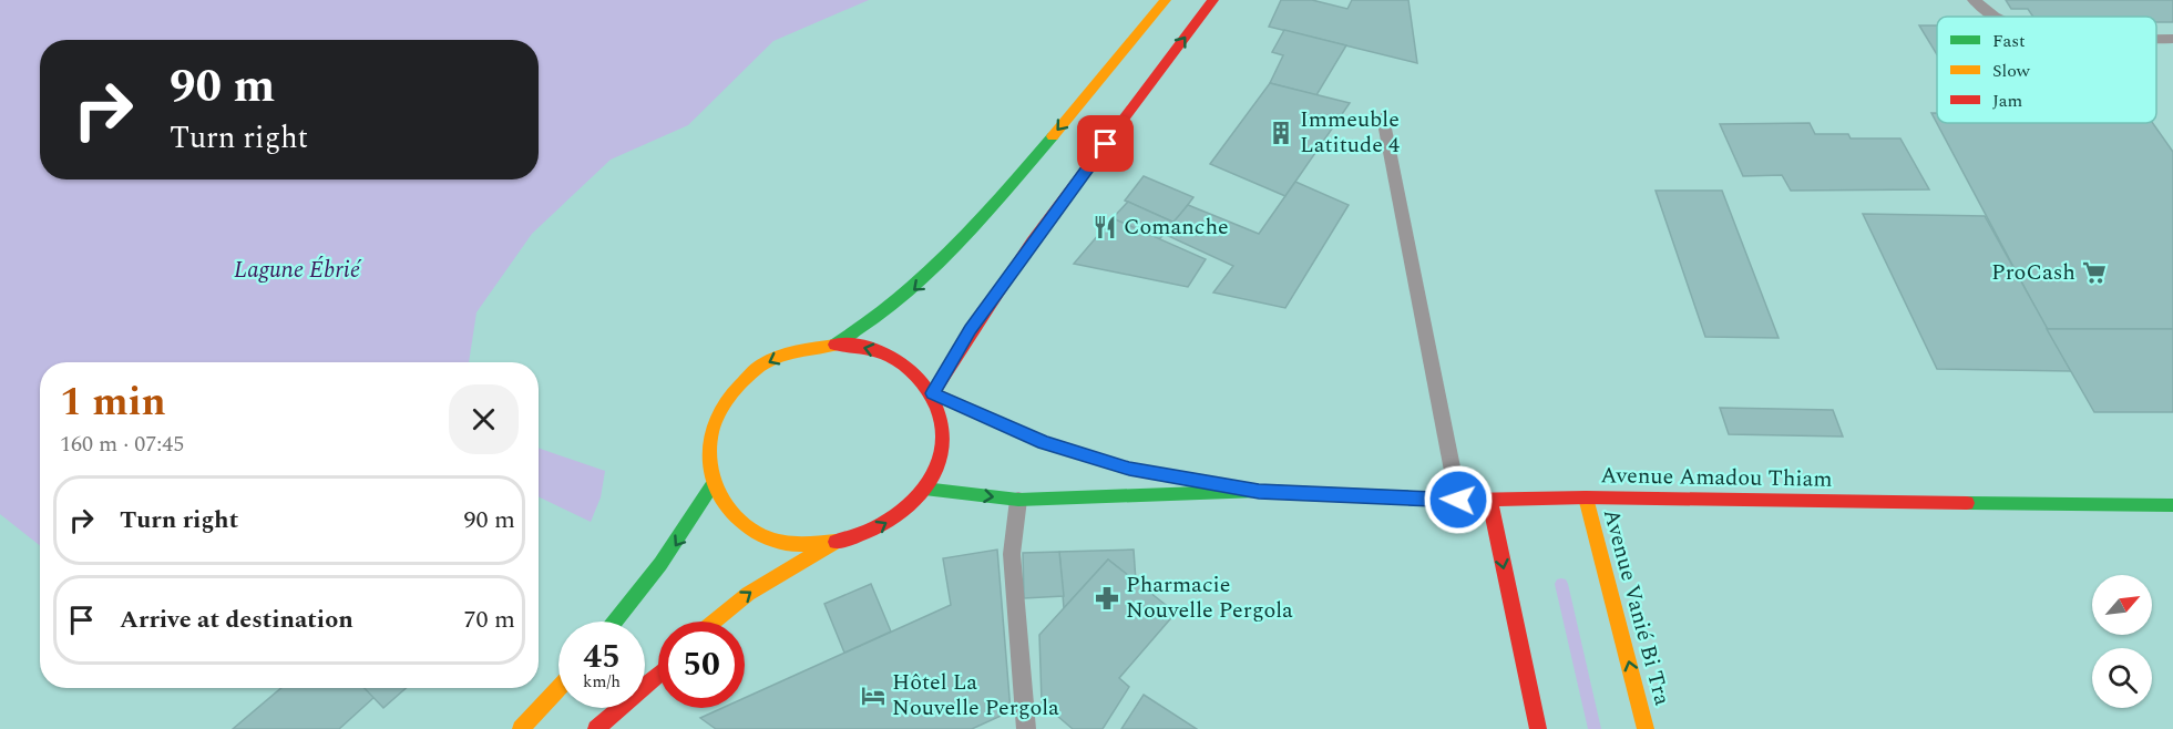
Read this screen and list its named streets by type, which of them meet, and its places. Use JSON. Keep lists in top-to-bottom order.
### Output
{
  "streets": {
    "main road": ["Avenue Amadou Thiam", "Avenue Vanié Bi Tra"]
  },
  "crossings": [
    ["Avenue Amadou Thiam", "Avenue Vanié Bi Tra"]
  ],
  "water": ["Lagune Ébrié"],
  "places": {
    "building": ["Immeuble Latitude 4"],
    "restaurant": ["Comanche"],
    "supermarket": ["ProCash"],
    "pharmacy": ["Pharmacie Nouvelle Pergola"],
    "hotel": ["Hôtel La Nouvelle Pergola"]
  },
  "legend": ["Fast", "Slow", "Jam"],
  "north": "top right",
  "page": {
    "turn": ["90 m", "Turn right"],
    "heading": ["1 min", "160 m · 07:45"],
    "list": [
      {
        "name": "Turn right",
        "value": "90 m"
      },
      {
        "name": "Arrive at destination",
        "value": "70 m"
      }
    ],
    "speed": "45 km/h",
    "limit": "50"
  }
}
